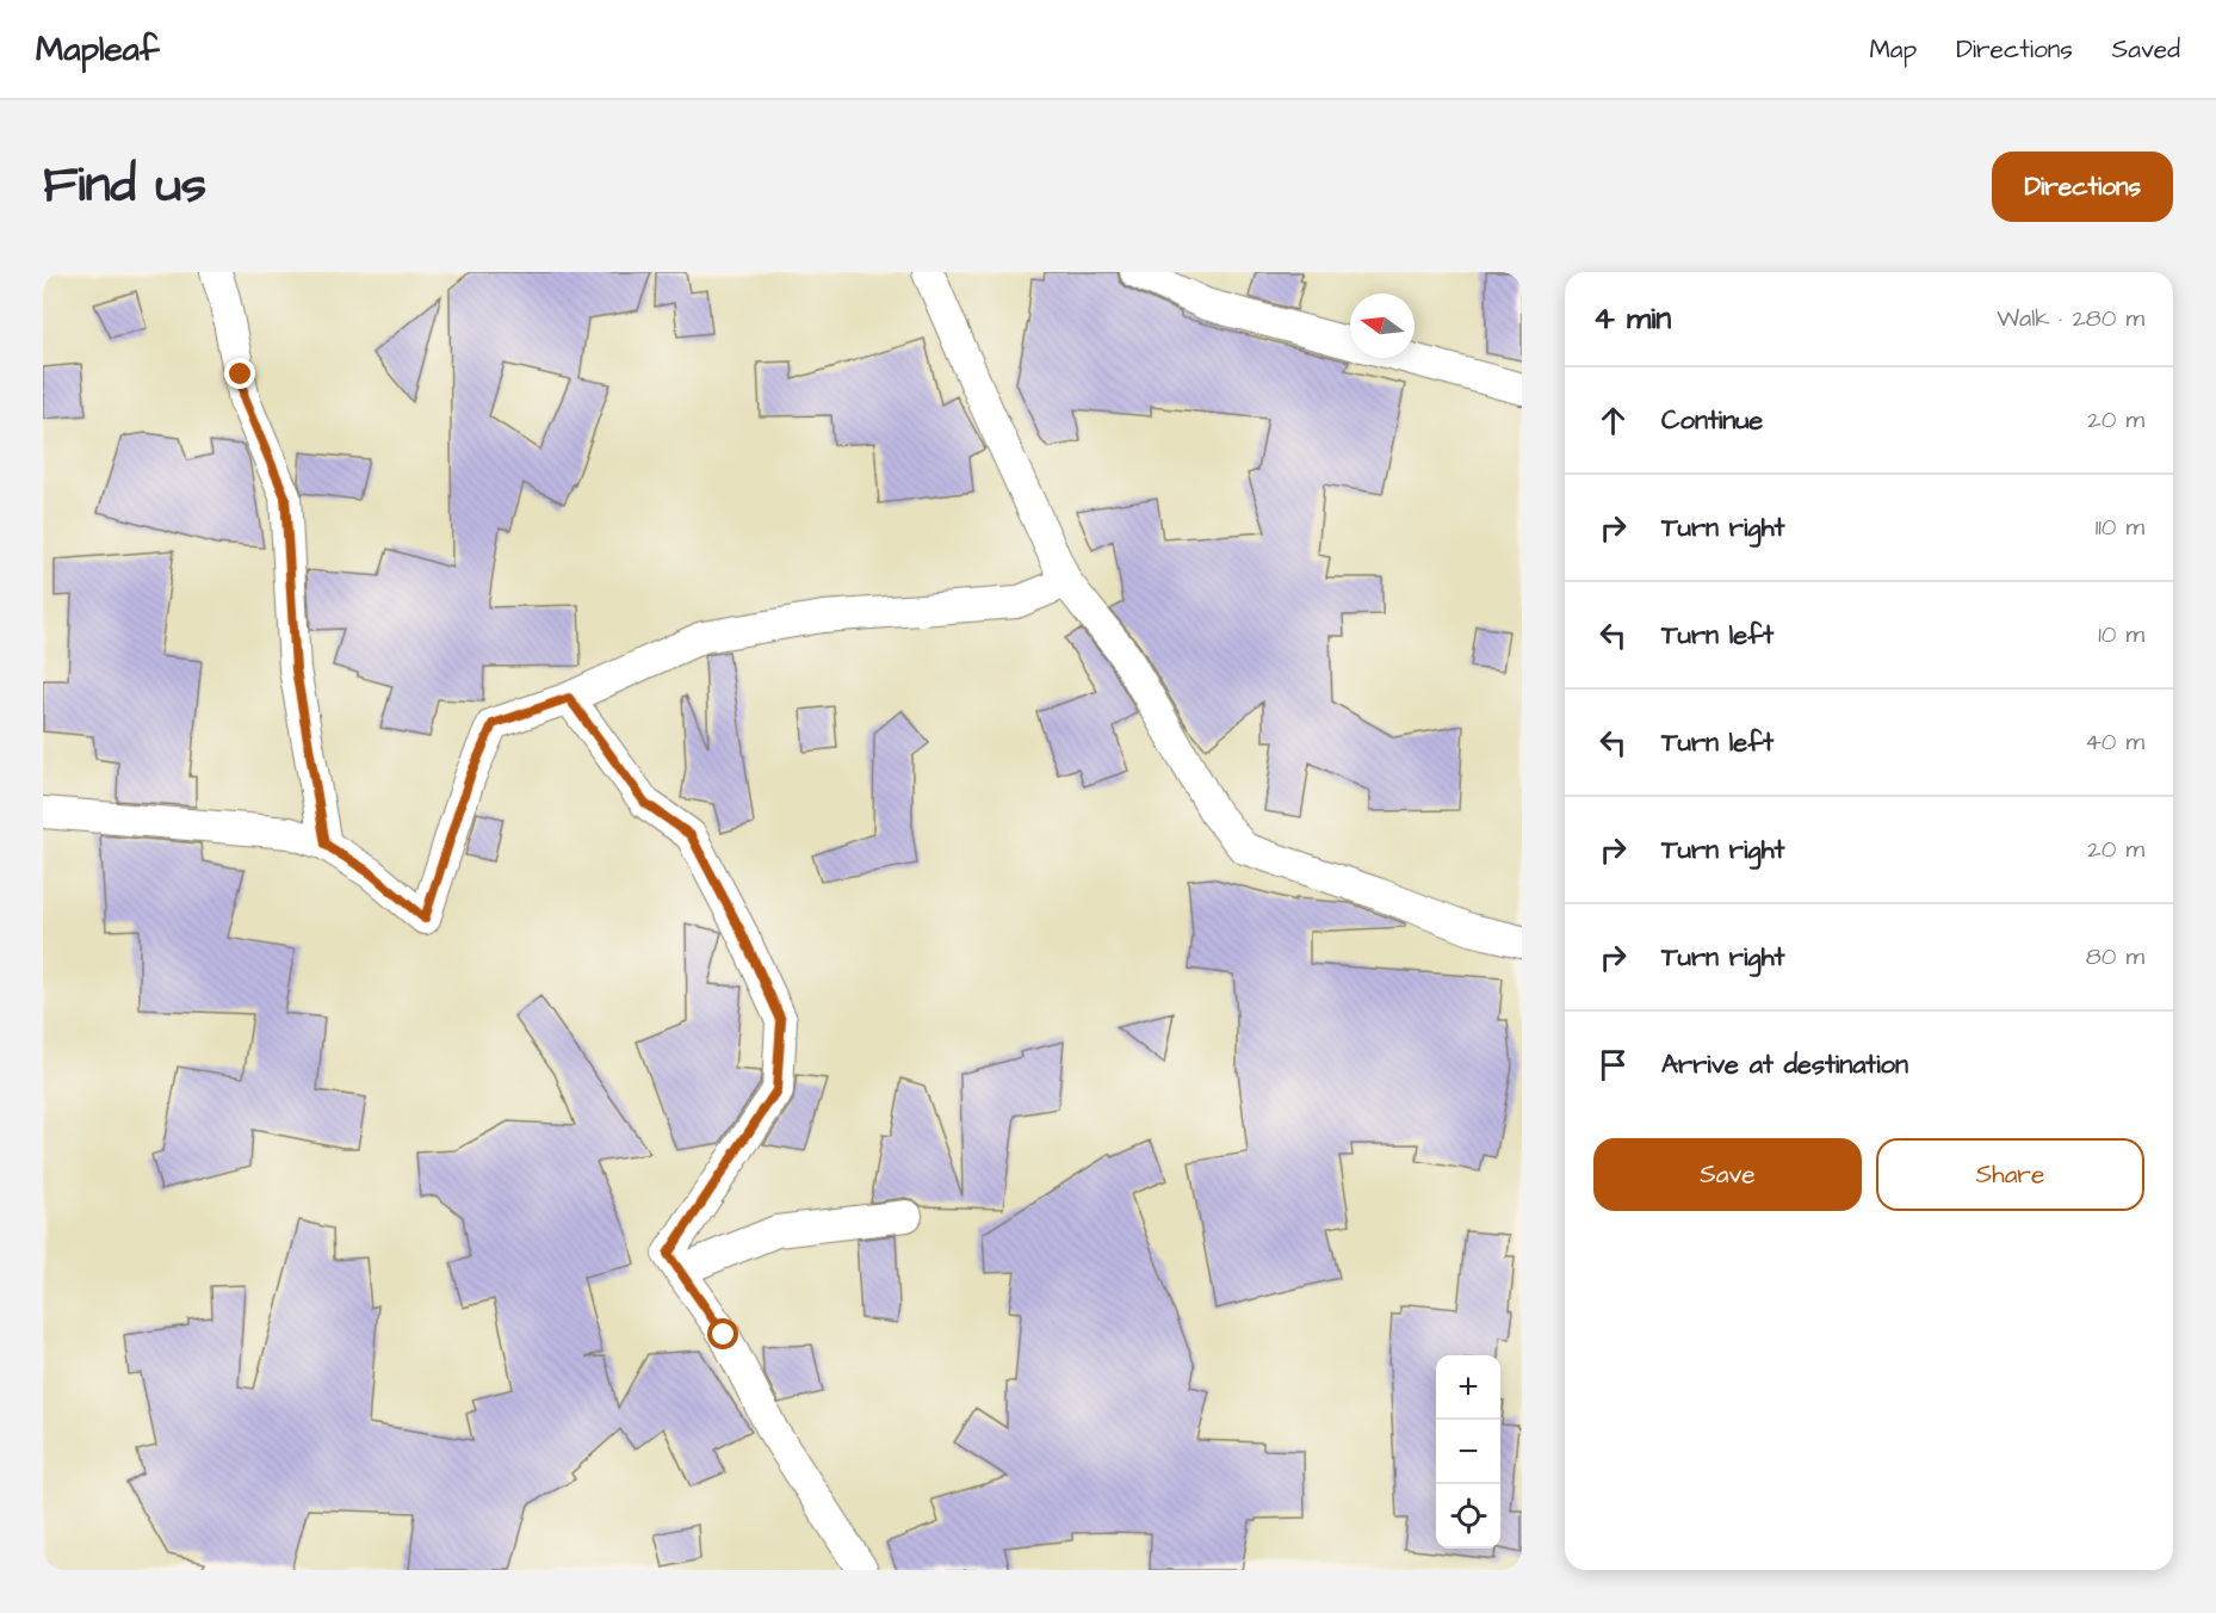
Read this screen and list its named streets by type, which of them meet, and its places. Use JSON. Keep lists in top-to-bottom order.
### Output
{
  "north": "left",
  "page": {
    "header": "Mapleaf",
    "nav": ["Map", "Directions", "Saved"],
    "title": "Find us",
    "buttons": [
      "Directions",
      ["Save", "Share"]
    ],
    "heading": ["4 min", "Walk · 280 m"],
    "list": [
      ["Continue", "20 m"],
      ["Turn right", "110 m"],
      ["Turn left", "10 m"],
      ["Turn left", "40 m"],
      ["Turn right", "20 m"],
      ["Turn right", "80 m"],
      "Arrive at destination"
    ],
    "map_buttons": ["+", "−"]
  }
}
